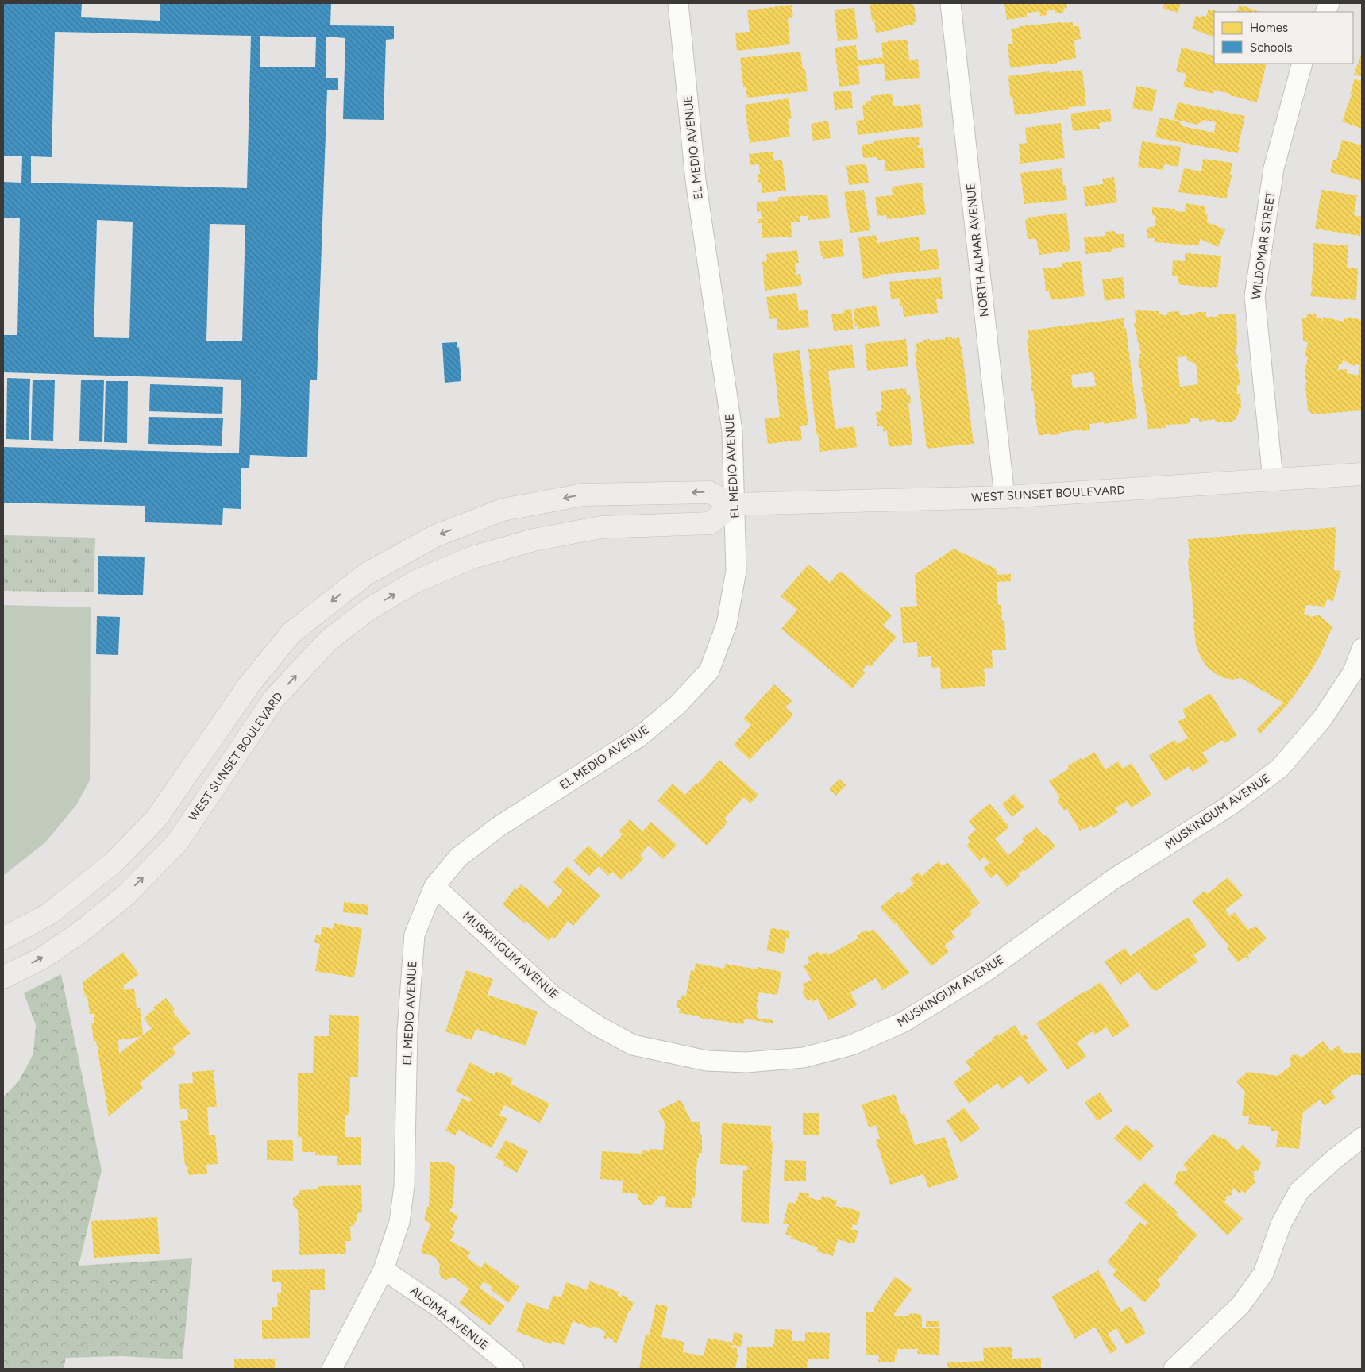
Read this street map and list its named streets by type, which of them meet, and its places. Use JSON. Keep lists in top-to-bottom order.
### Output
{
  "streets": {
    "main road": ["WEST SUNSET BOULEVARD"],
    "street": [
      "EL MEDIO AVENUE",
      "WILDOMAR STREET",
      "NORTH ALMAR AVENUE",
      "MUSKINGUM AVENUE",
      "ALCIMA AVENUE"
    ]
  },
  "crossings": [
    ["EL MEDIO AVENUE", "WEST SUNSET BOULEVARD"],
    ["EL MEDIO AVENUE", "MUSKINGUM AVENUE"],
    ["EL MEDIO AVENUE", "ALCIMA AVENUE"],
    ["WILDOMAR STREET", "WEST SUNSET BOULEVARD"],
    ["NORTH ALMAR AVENUE", "WEST SUNSET BOULEVARD"]
  ],
  "legend": ["Homes", "Schools"]
}
